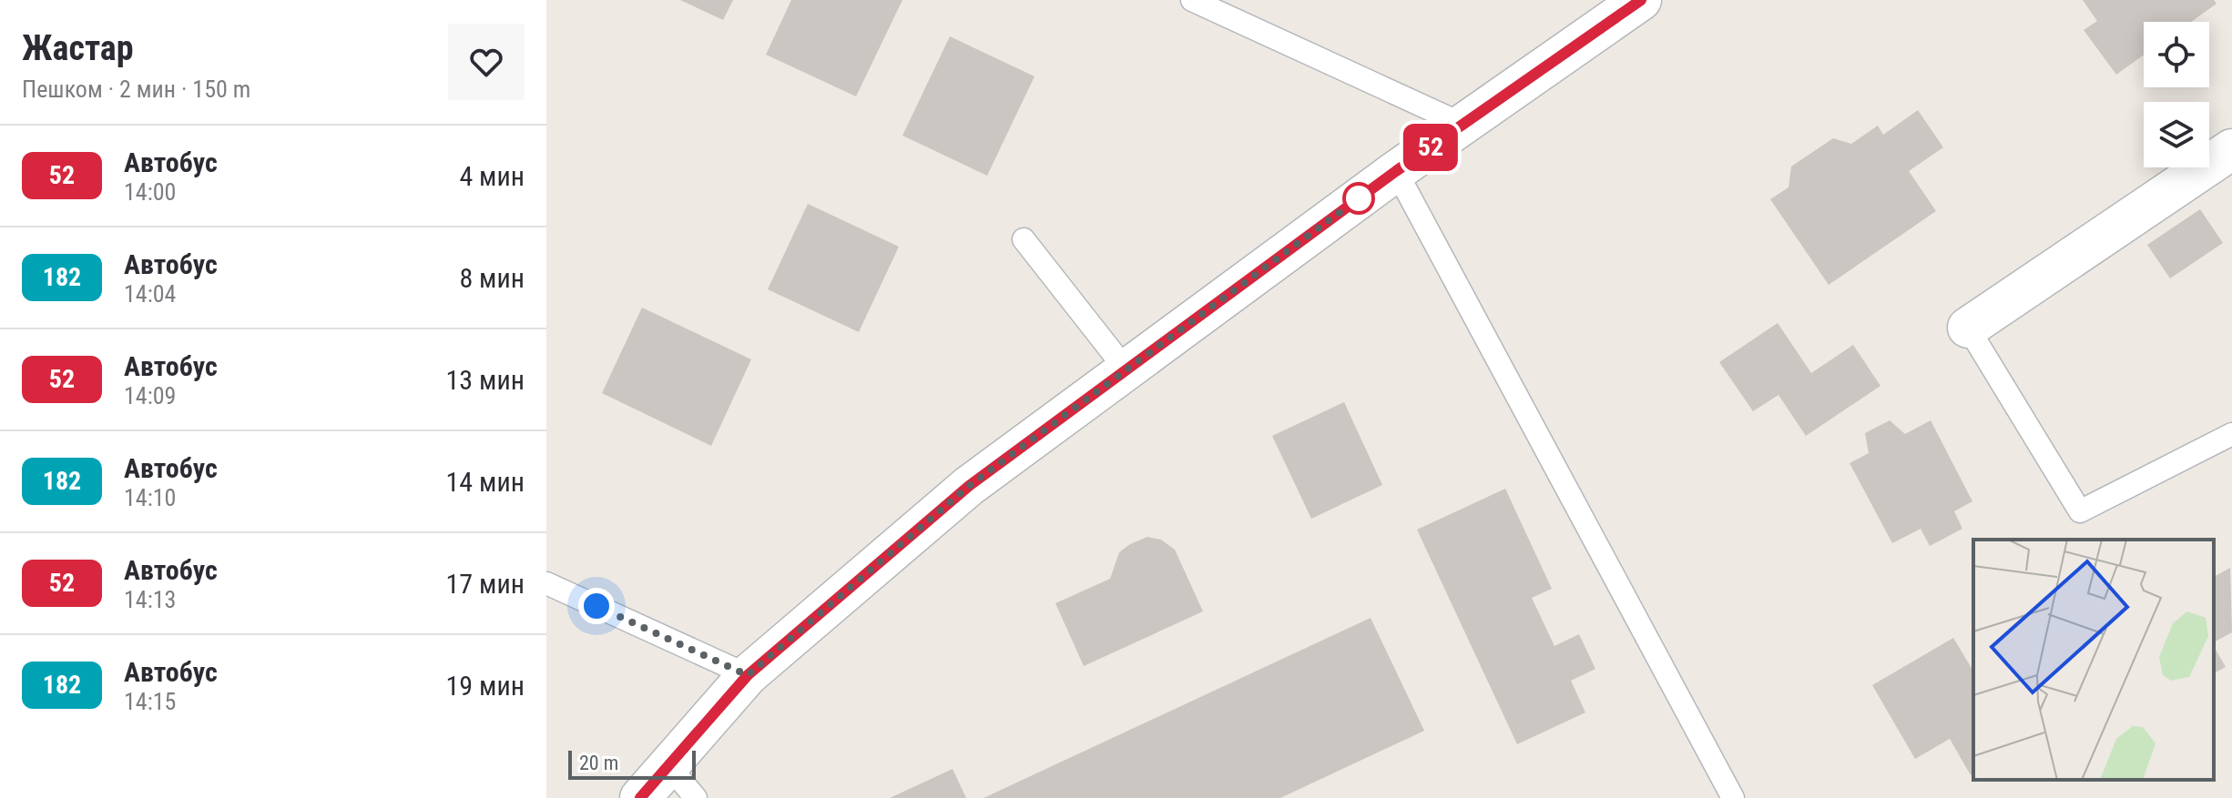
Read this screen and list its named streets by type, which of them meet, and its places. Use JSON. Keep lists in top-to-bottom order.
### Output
{
  "lines": ["bus line 52"],
  "scale_bar": "20 m",
  "page": {
    "heading": ["Жастар", "Пешком · 2 мин · 150 m"],
    "on_map": "52",
    "list": [
      {
        "mark": "52",
        "name": "Автобус",
        "note": "14:00",
        "value": "4 мин"
      },
      {
        "mark": "182",
        "name": "Автобус",
        "note": "14:04",
        "value": "8 мин"
      },
      {
        "mark": "52",
        "name": "Автобус",
        "note": "14:09",
        "value": "13 мин"
      },
      {
        "mark": "182",
        "name": "Автобус",
        "note": "14:10",
        "value": "14 мин"
      },
      {
        "mark": "52",
        "name": "Автобус",
        "note": "14:13",
        "value": "17 мин"
      },
      {
        "mark": "182",
        "name": "Автобус",
        "note": "14:15",
        "value": "19 мин"
      }
    ],
    "scale": "20 m"
  }
}
